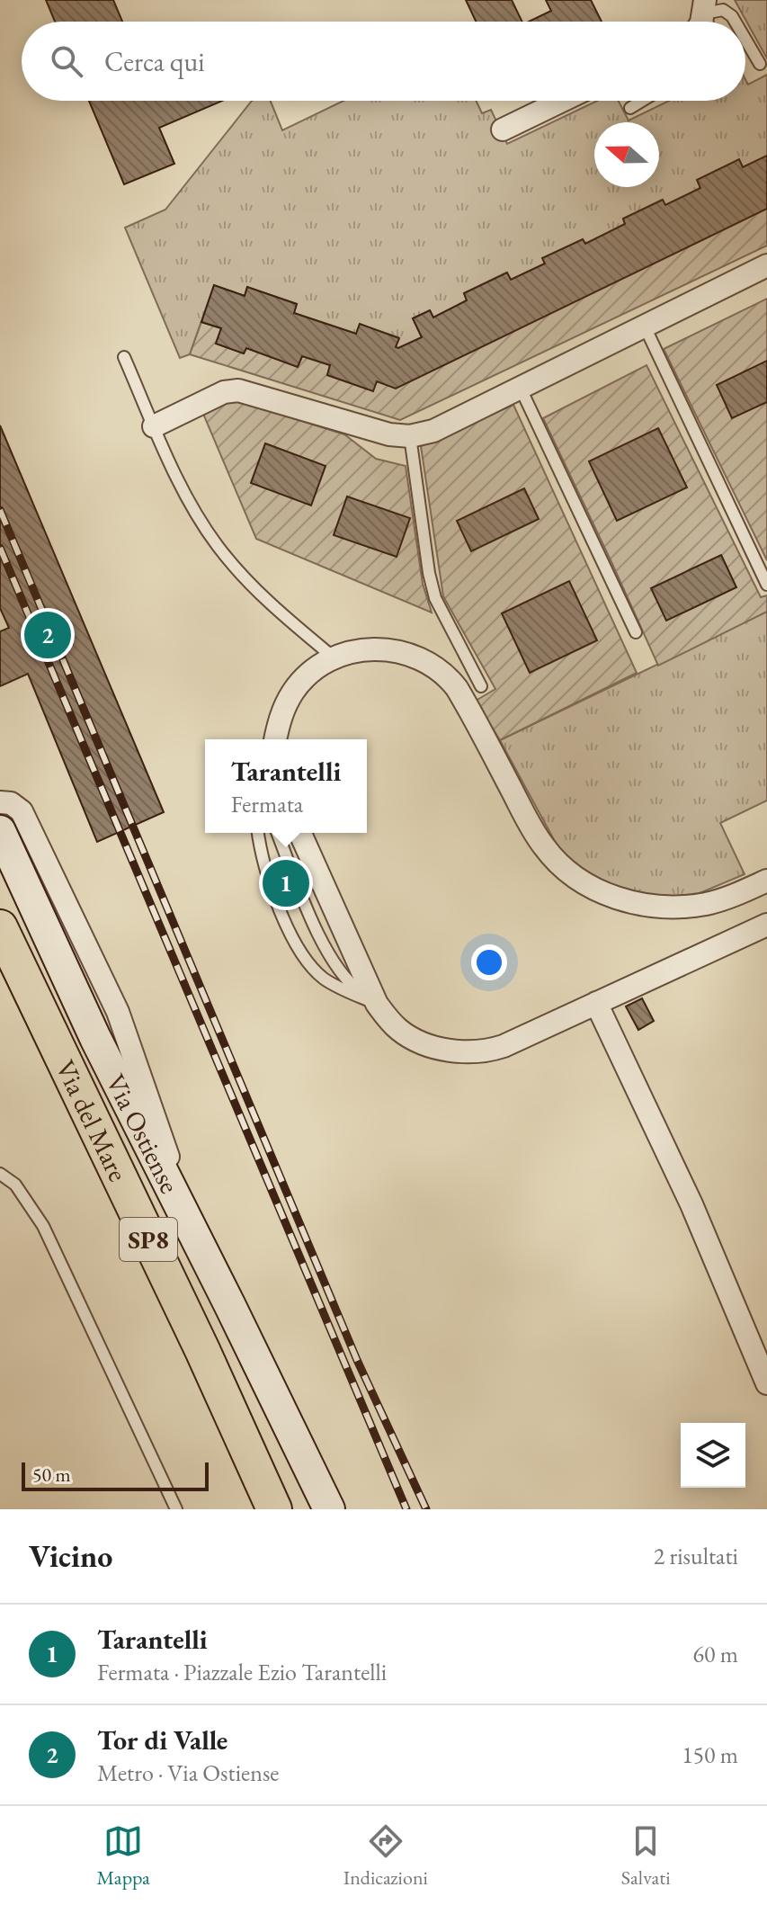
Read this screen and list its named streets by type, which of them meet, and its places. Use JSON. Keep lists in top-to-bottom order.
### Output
{
  "streets": {
    "main road": ["Via del Mare", "Via Ostiense", "SP8"]
  },
  "scale_bar": "50 m",
  "north": "left",
  "page": {
    "search": "Cerca qui",
    "pins": ["2", "1"],
    "popup": ["Tarantelli", "Fermata"],
    "scale": "50 m",
    "heading": ["Vicino", "2 risultati"],
    "list": [
      {
        "mark": "1",
        "name": "Tarantelli",
        "note": "Fermata · Piazzale Ezio Tarantelli",
        "value": "60 m"
      },
      {
        "mark": "2",
        "name": "Tor di Valle",
        "note": "Metro · Via Ostiense",
        "value": "150 m"
      }
    ],
    "nav": ["Mappa", "Indicazioni", "Salvati"]
  }
}
